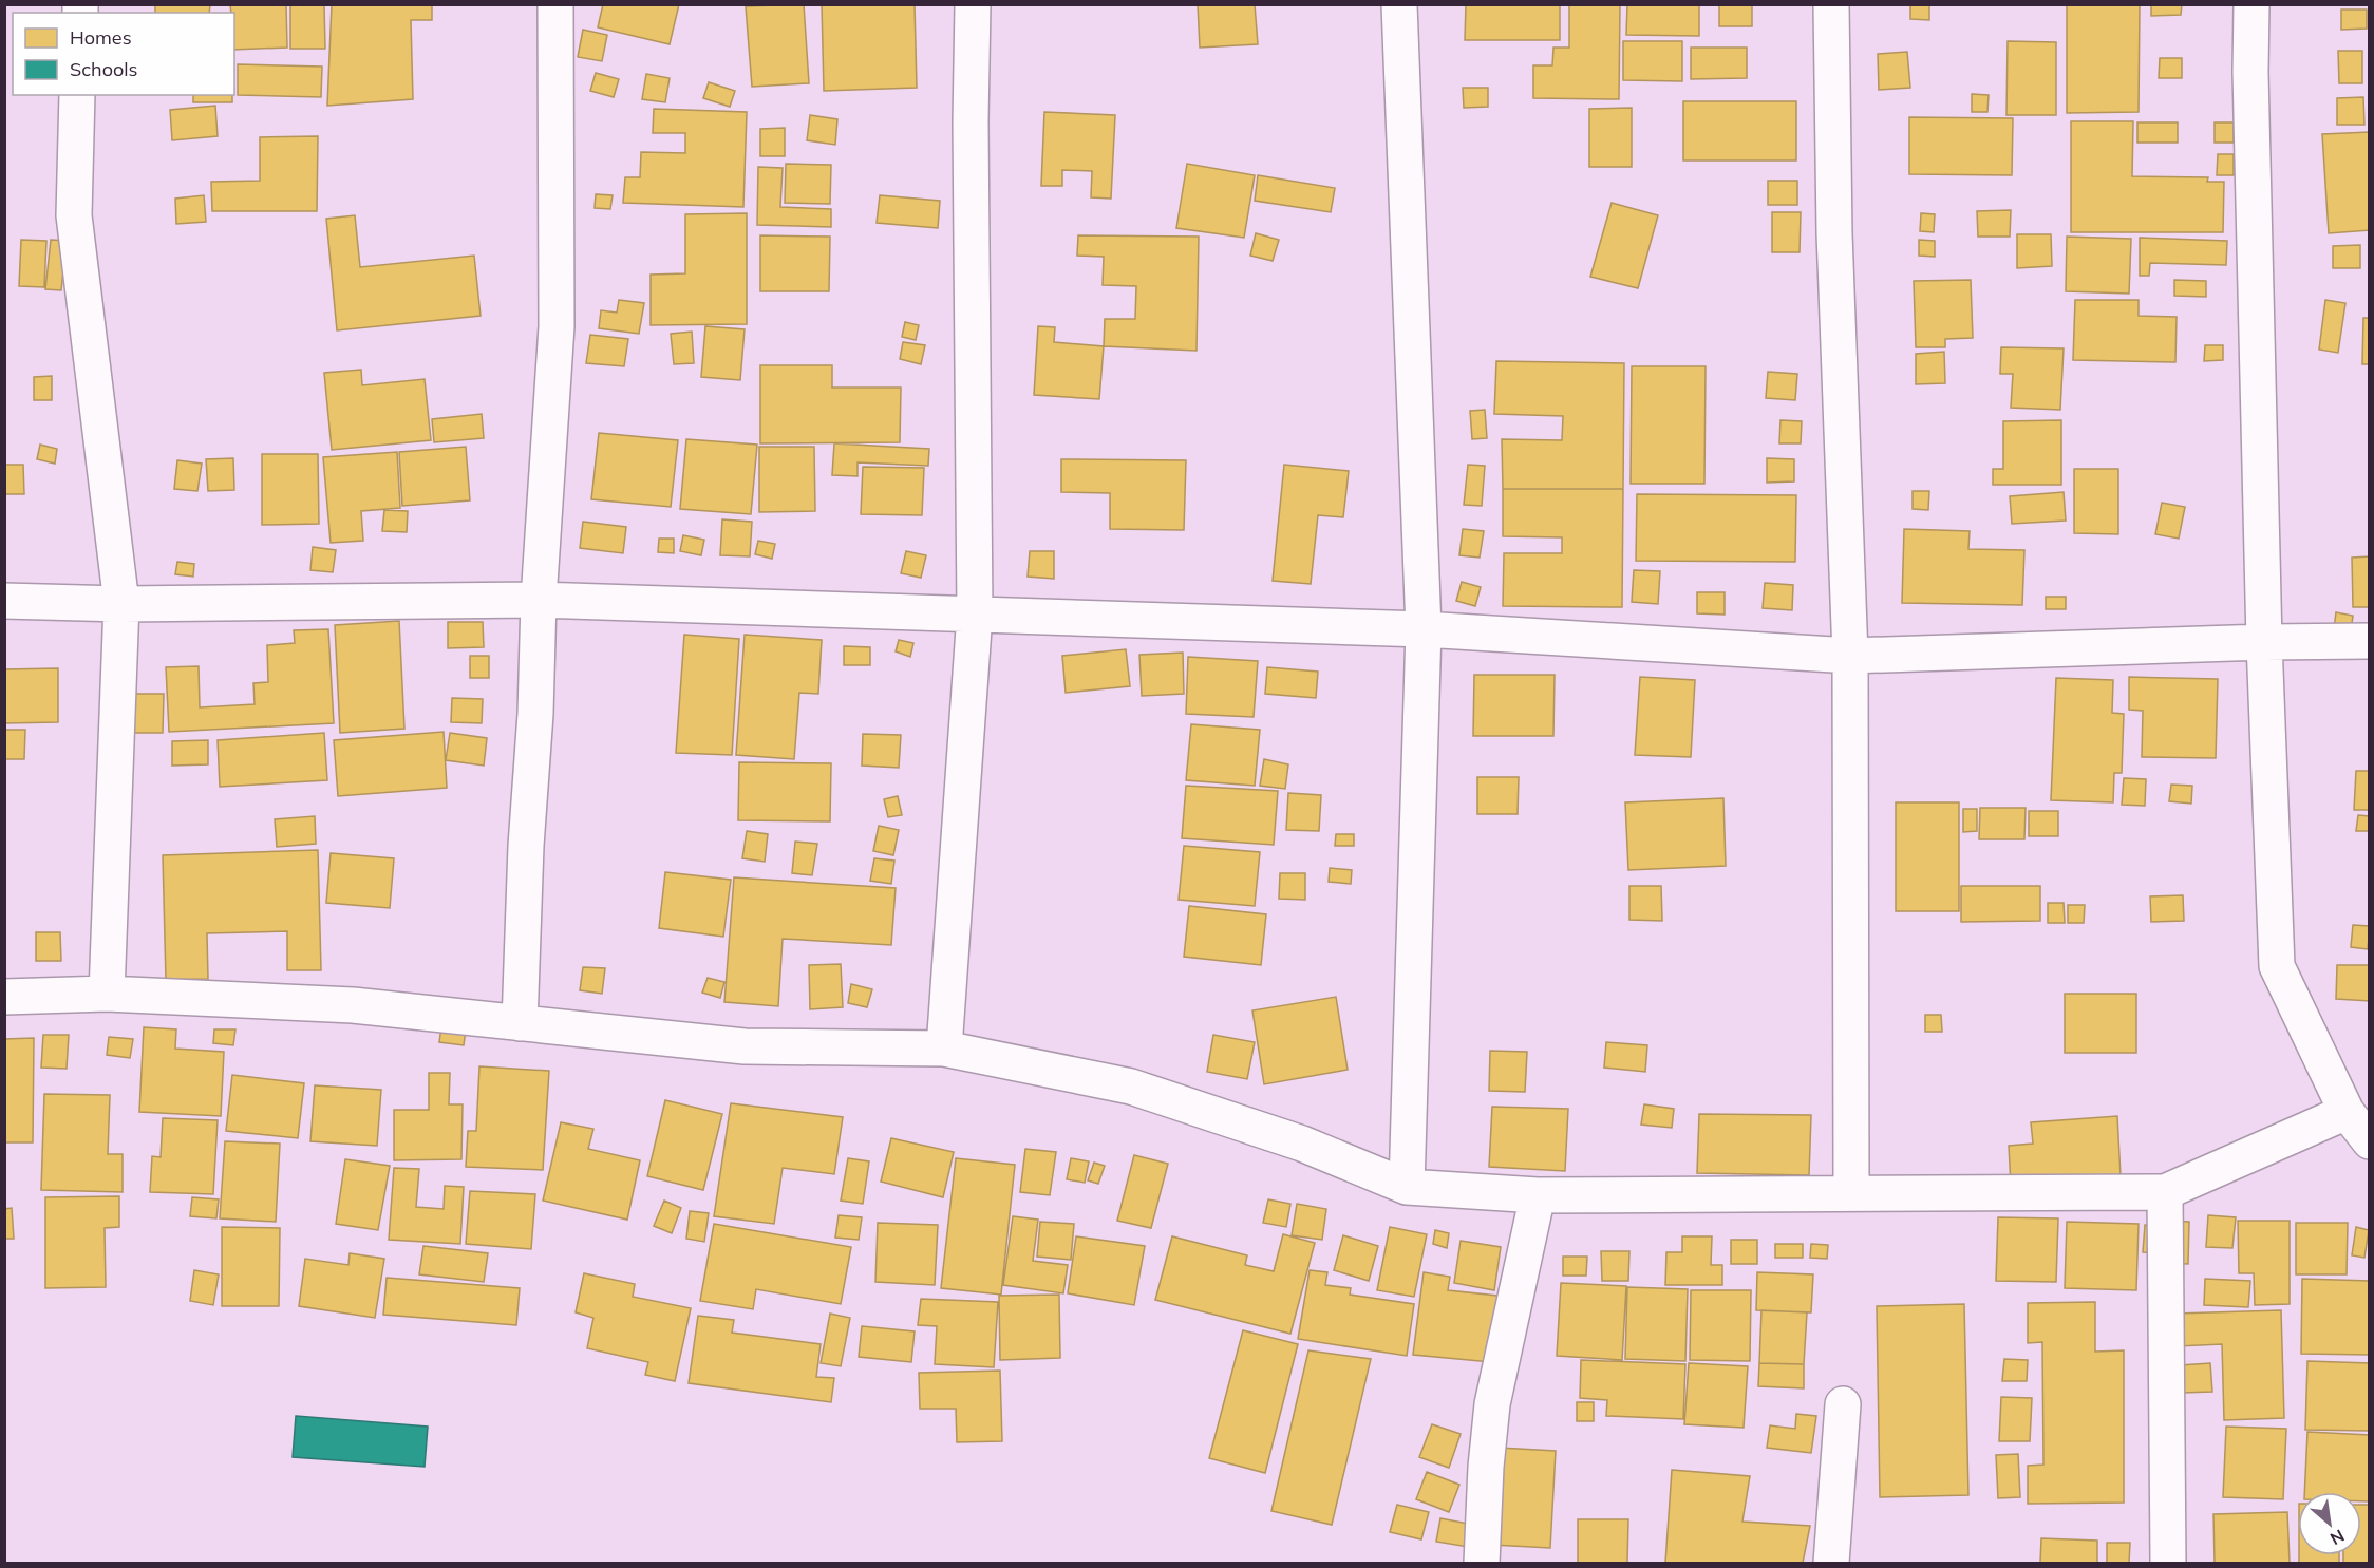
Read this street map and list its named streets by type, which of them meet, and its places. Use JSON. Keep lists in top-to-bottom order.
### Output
{
  "legend": ["Homes", "Schools"],
  "north": "bottom right"
}
